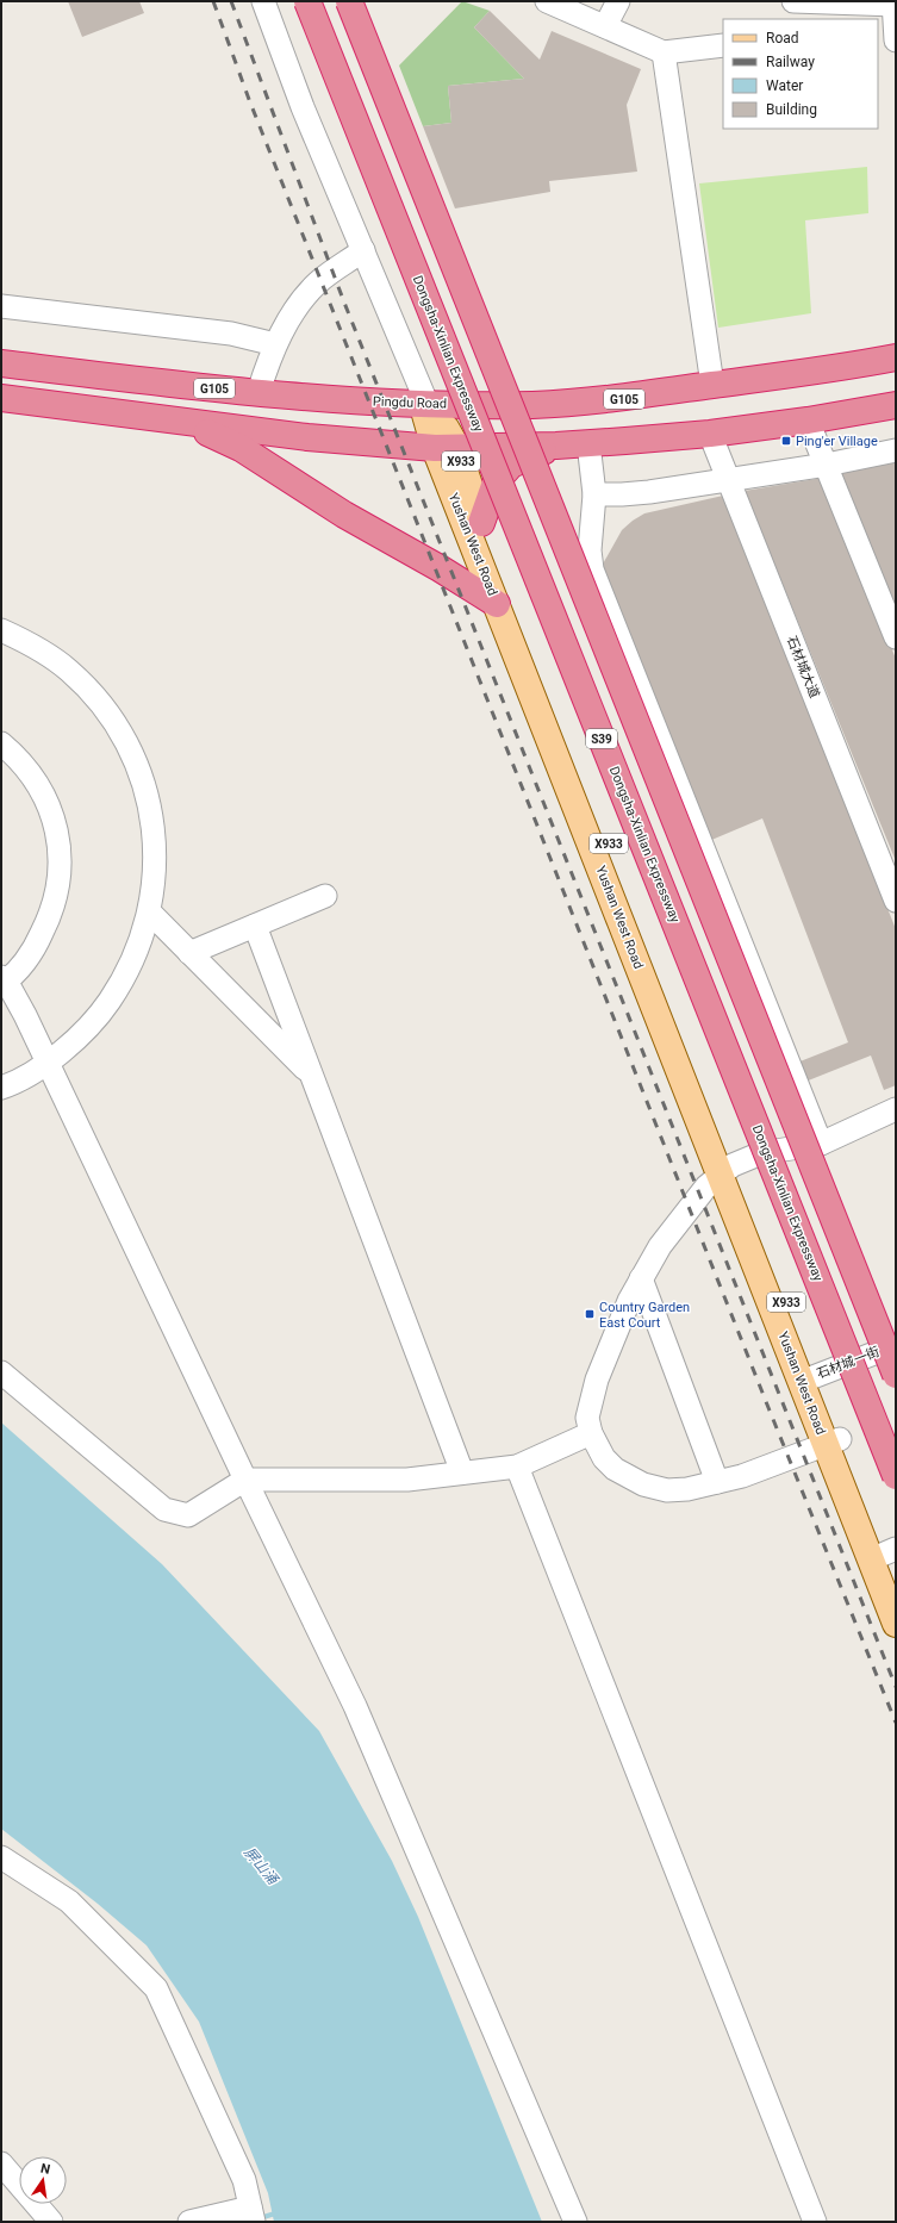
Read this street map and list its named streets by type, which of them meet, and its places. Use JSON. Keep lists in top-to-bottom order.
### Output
{
  "streets": {
    "highway": [
      "Dongsha-Xinlian Expressway",
      "G105",
      "Pingdu Road",
      "S39"
    ],
    "main road": ["X933", "Yushan West Road"],
    "street": ["石材城大道", "石材城一街"]
  },
  "crossings": [
    ["Pingdu Road", "Yushan West Road"],
    ["Yushan West Road", "石材城一街"]
  ],
  "water": ["屏山涌"],
  "places": {
    "transit": ["Ping'er Village", "Country Garden East Court"]
  },
  "legend": [
    "Road",
    "Railway",
    "Water",
    "Building"
  ],
  "north": "top"
}
